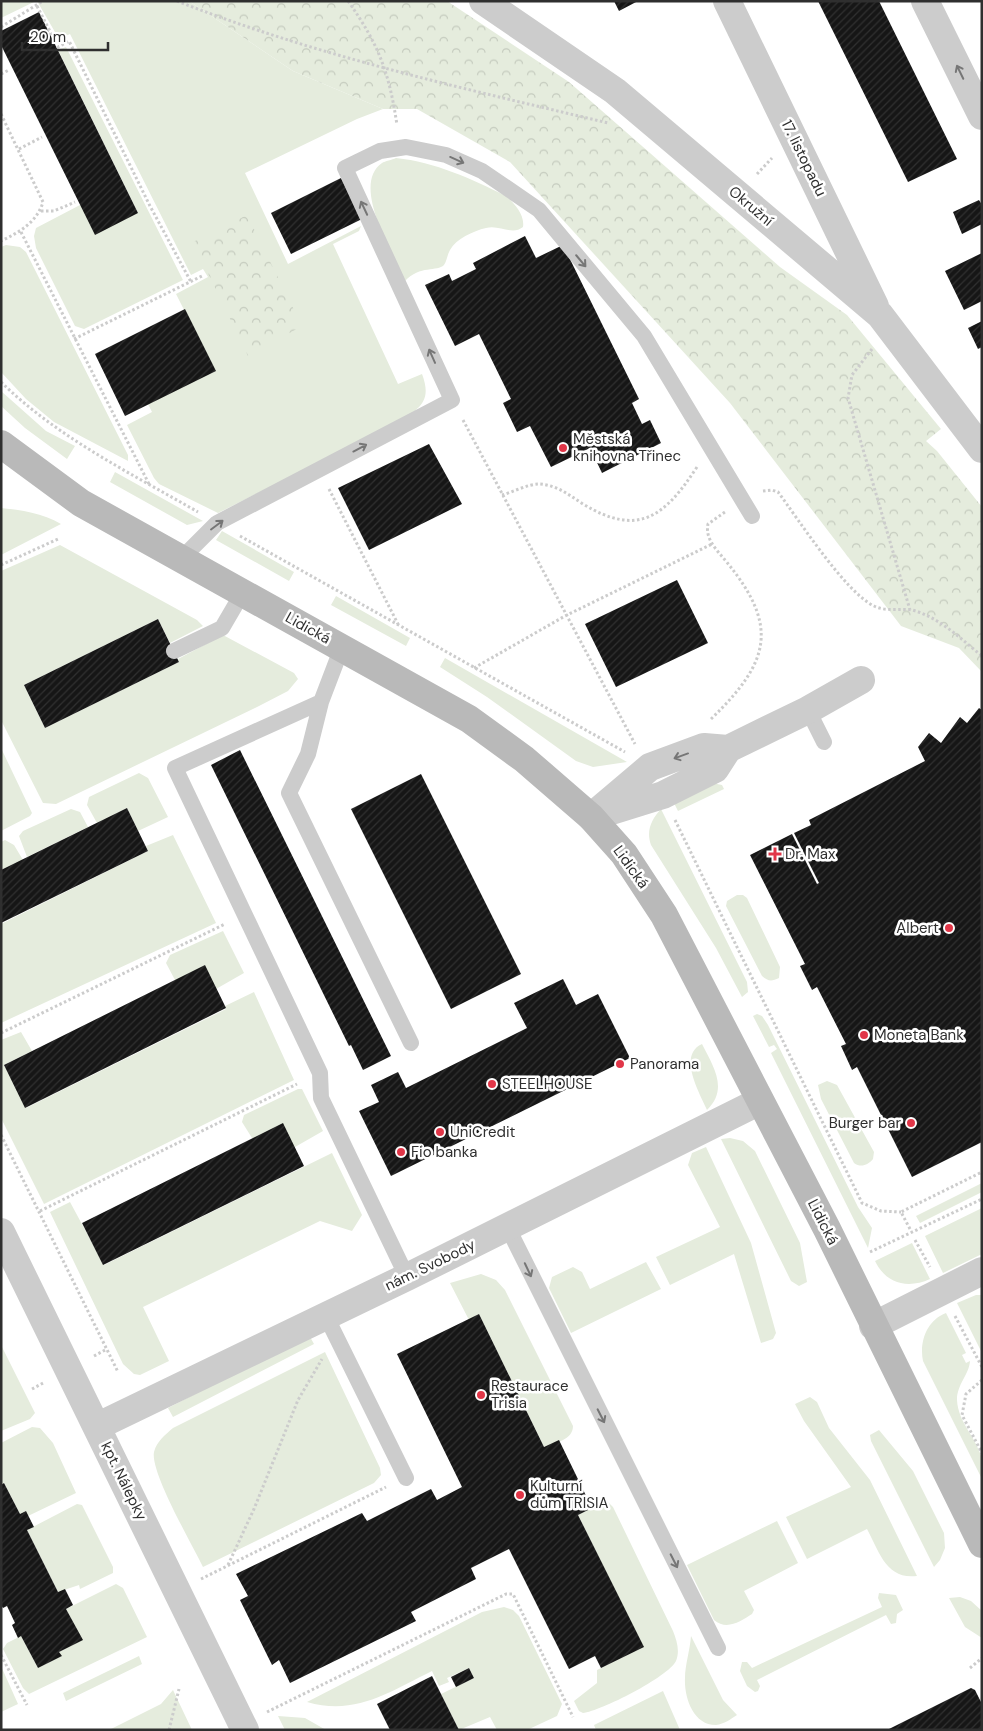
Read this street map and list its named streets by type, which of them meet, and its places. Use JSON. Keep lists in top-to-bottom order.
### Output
{
  "streets": {
    "street": [
      "17. listopadu",
      "Okružní",
      "Lidická",
      "nám. Svobody",
      "kpt. Nálepky"
    ]
  },
  "crossings": [
    ["17. listopadu", "Okružní"],
    ["Lidická", "nám. Svobody"],
    ["nám. Svobody", "kpt. Nálepky"]
  ],
  "places": {
    "other": [
      "Městská knihovna Třinec",
      "Albert",
      "Moneta Bank",
      "Panorama",
      "STEELHOUSE",
      "Burger bar",
      "UniCredit",
      "Fio banka",
      "Restaurace Trisia",
      "Kulturní dům TRISIA"
    ],
    "health": ["Dr. Max"]
  },
  "scale_bar": "20 m"
}
